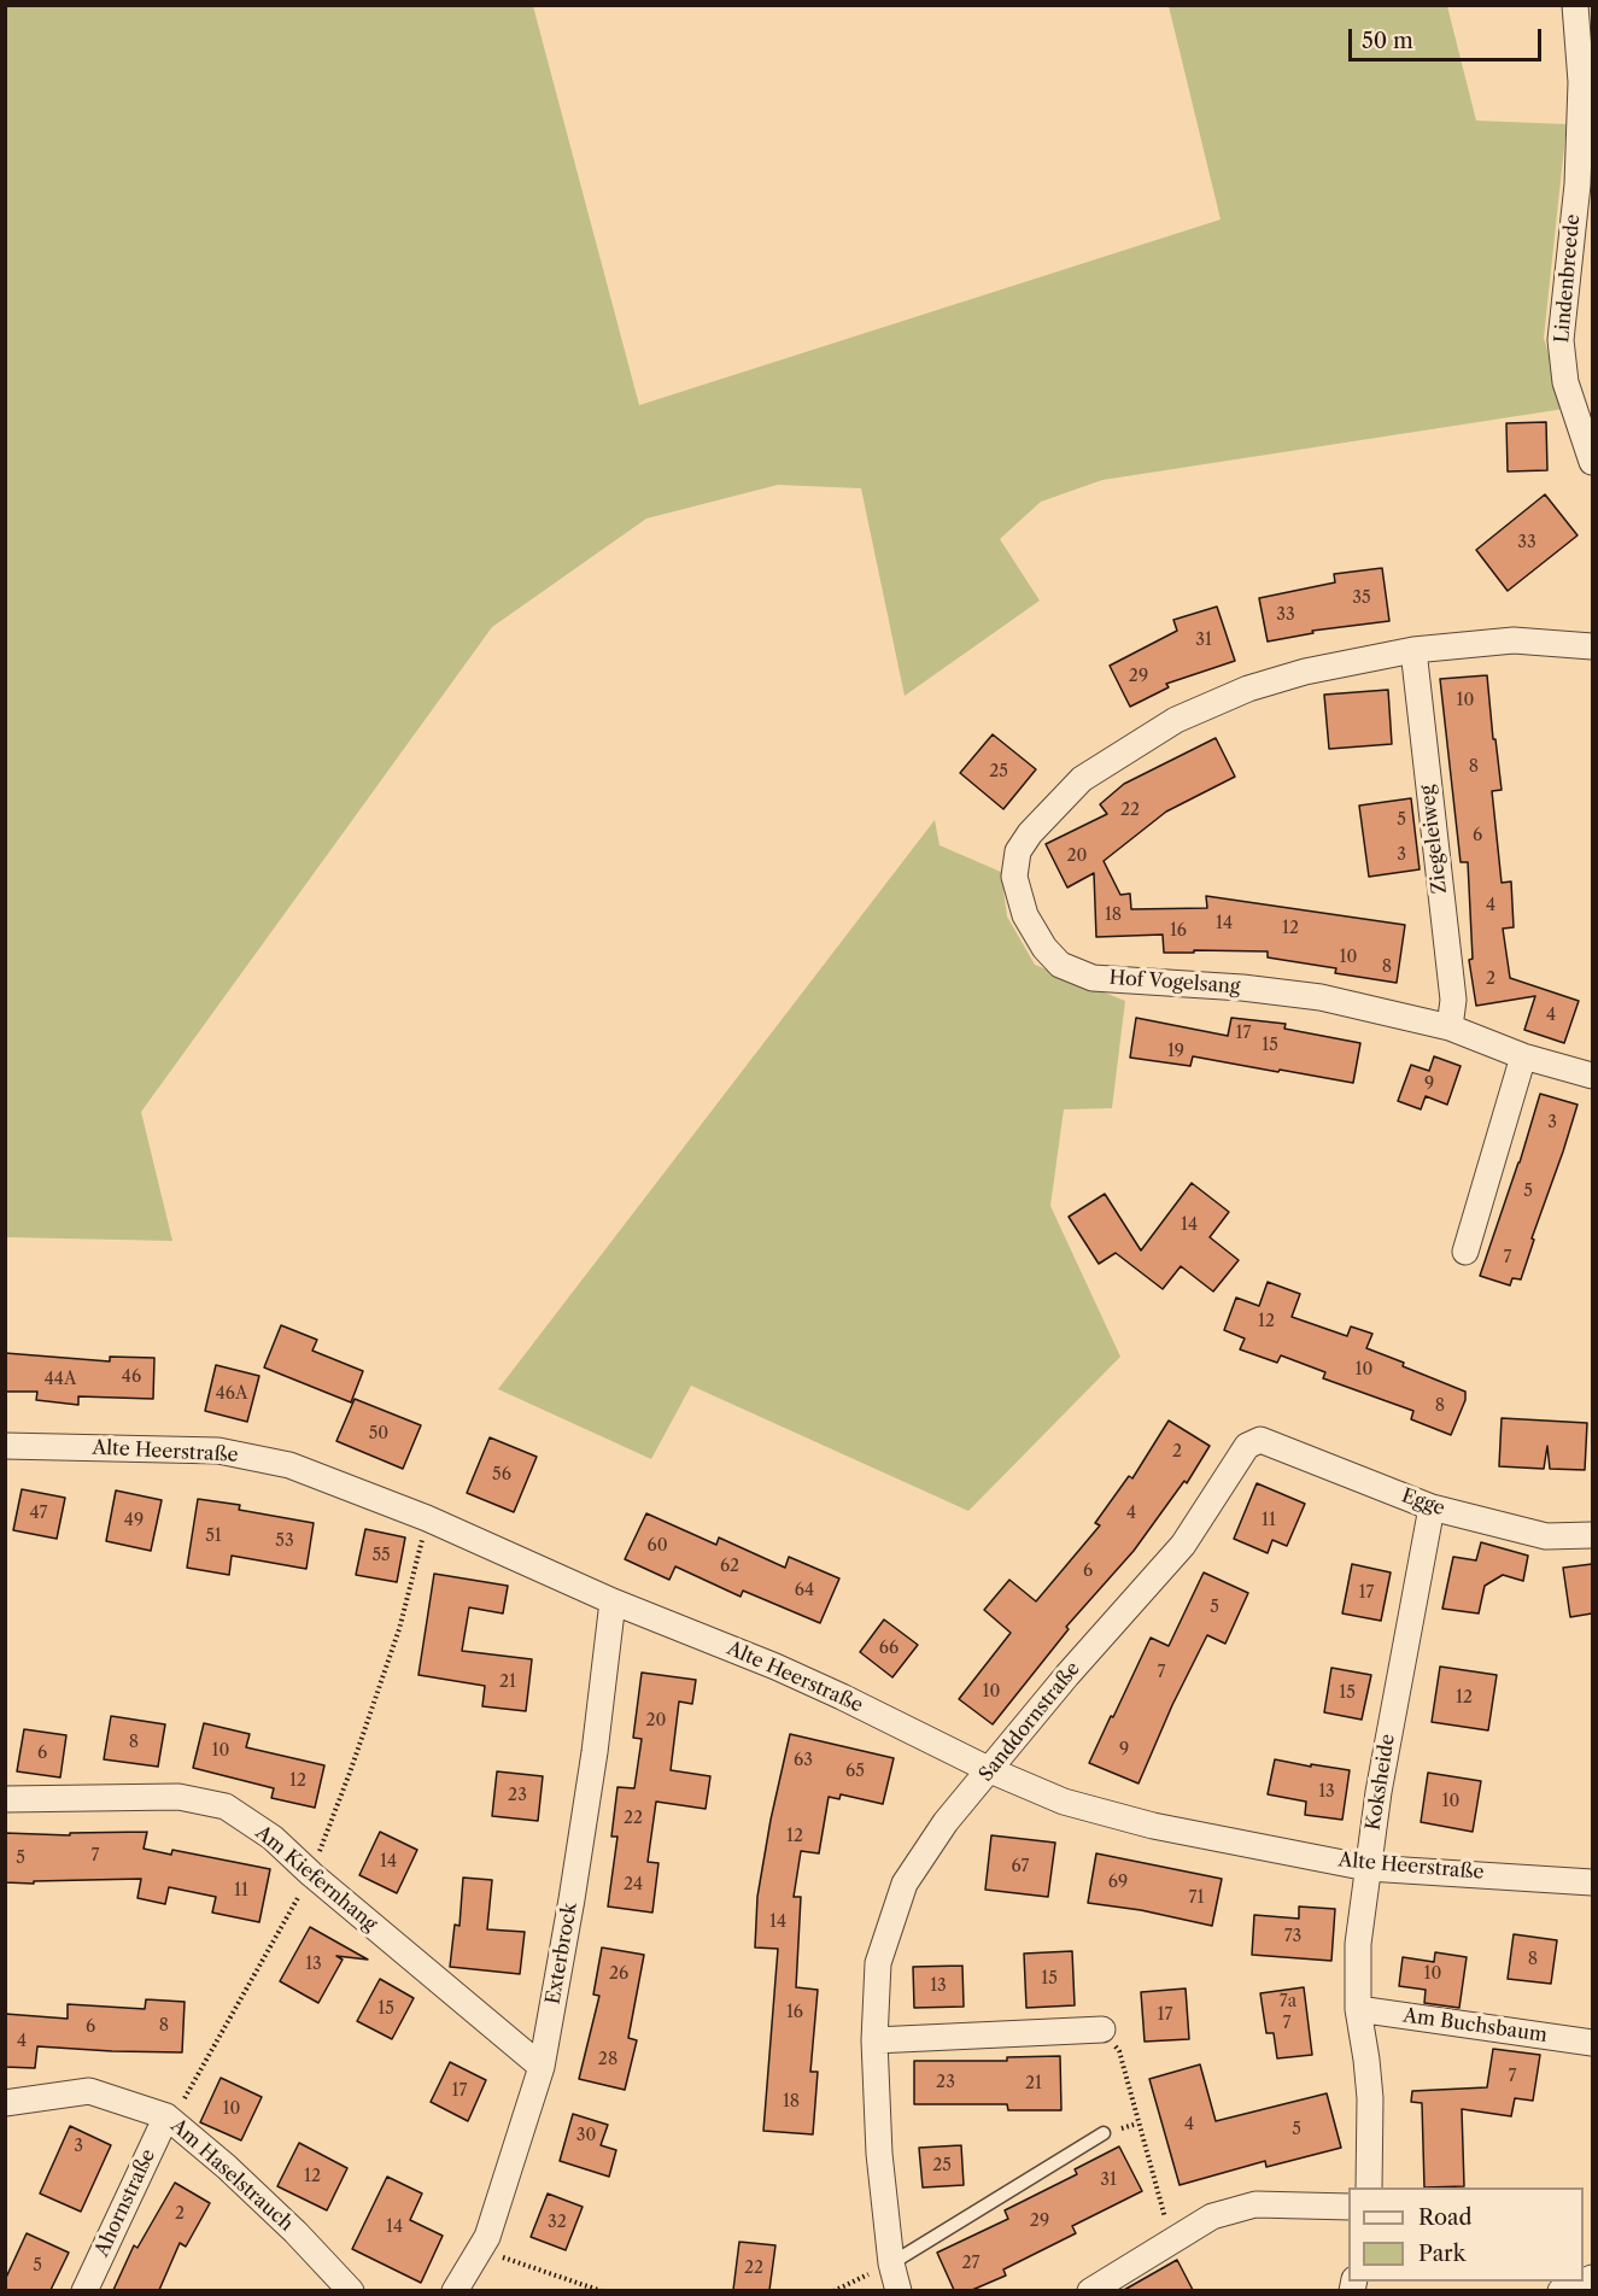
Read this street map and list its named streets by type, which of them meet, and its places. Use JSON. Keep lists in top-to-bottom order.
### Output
{
  "streets": {
    "street": [
      "Lindenbreede",
      "Ziegeleiweg",
      "Hof Vogelsang",
      "Alte Heerstraße",
      "Egge",
      "Sanddornstraße",
      "Koksheide",
      "Am Kiefernhang",
      "Exterbrock",
      "Am Buchsbaum",
      "Am Haselstrauch",
      "Ahornstraße"
    ]
  },
  "crossings": [
    ["Ziegeleiweg", "Hof Vogelsang"],
    ["Alte Heerstraße", "Sanddornstraße"],
    ["Alte Heerstraße", "Koksheide"],
    ["Alte Heerstraße", "Exterbrock"],
    ["Egge", "Sanddornstraße"],
    ["Egge", "Koksheide"],
    ["Koksheide", "Am Buchsbaum"],
    ["Am Kiefernhang", "Exterbrock"],
    ["Am Haselstrauch", "Ahornstraße"]
  ],
  "house_numbers": [
    "33",
    "35",
    "33",
    "31",
    "29",
    "10",
    "8",
    "25",
    "22",
    "5",
    "6",
    "3",
    "20",
    "4",
    "18",
    "14",
    "12",
    "16",
    "10",
    "8",
    "2",
    "4",
    "17",
    "15",
    "19",
    "9",
    "3",
    "5",
    "14",
    "7",
    "12",
    "10",
    "46",
    "44A",
    "46A",
    "8",
    "50",
    "2",
    "56",
    "47",
    "4",
    "49",
    "11",
    "51",
    "53",
    "60",
    "55",
    "62",
    "6",
    "64",
    "17",
    "5",
    "66",
    "7",
    "21",
    "10",
    "15",
    "12",
    "20",
    "8",
    "9",
    "10",
    "6",
    "63",
    "65",
    "12",
    "13",
    "23",
    "10",
    "22",
    "12",
    "7",
    "5",
    "14",
    "67",
    "69",
    "24",
    "11",
    "71",
    "14",
    "73",
    "8",
    "13",
    "26",
    "10",
    "15",
    "13",
    "7a",
    "15",
    "16",
    "17",
    "7",
    "8",
    "6",
    "4",
    "28",
    "7",
    "23",
    "21",
    "17",
    "18",
    "10",
    "4",
    "5",
    "30",
    "3",
    "25",
    "12",
    "31",
    "2",
    "29",
    "32",
    "14",
    "27",
    "5",
    "22"
  ],
  "legend": ["Road", "Park"],
  "scale_bar": "50 m"
}
